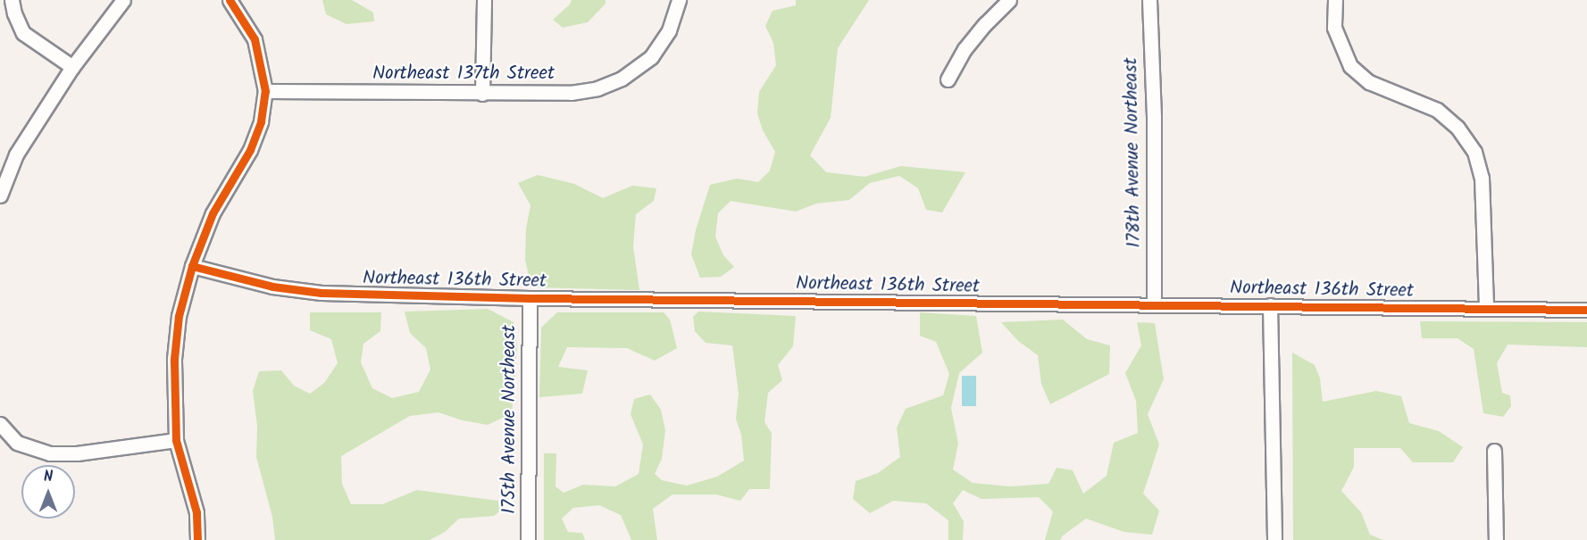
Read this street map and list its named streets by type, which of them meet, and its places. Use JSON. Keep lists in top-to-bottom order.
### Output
{
  "streets": {
    "street": [
      "Northeast 137th Street",
      "178th Avenue Northeast",
      "Northeast 136th Street",
      "175th Avenue Northeast"
    ]
  },
  "crossings": [
    ["178th Avenue Northeast", "Northeast 136th Street"],
    ["Northeast 136th Street", "175th Avenue Northeast"]
  ],
  "north": "top"
}
